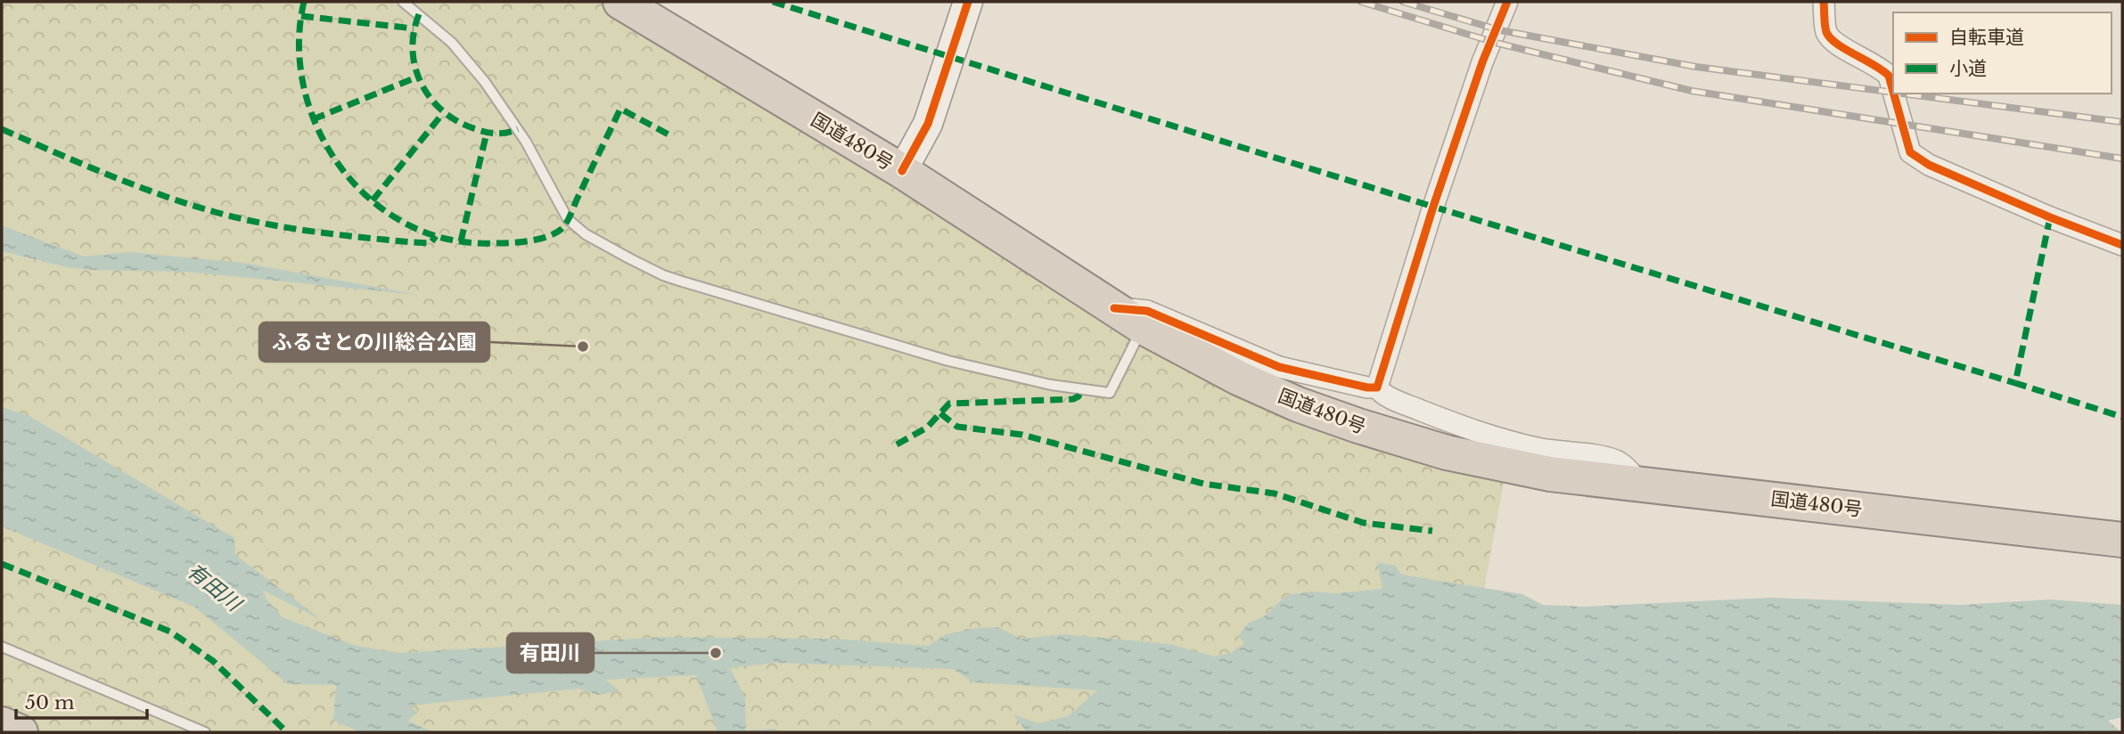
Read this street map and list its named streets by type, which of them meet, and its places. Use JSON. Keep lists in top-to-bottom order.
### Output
{
  "streets": {
    "highway": ["国道480号"]
  },
  "water": ["有田川"],
  "places": ["ふるさとの川総合公園", "有田川"],
  "legend": ["自転車道", "小道"],
  "scale_bar": "50 m"
}
